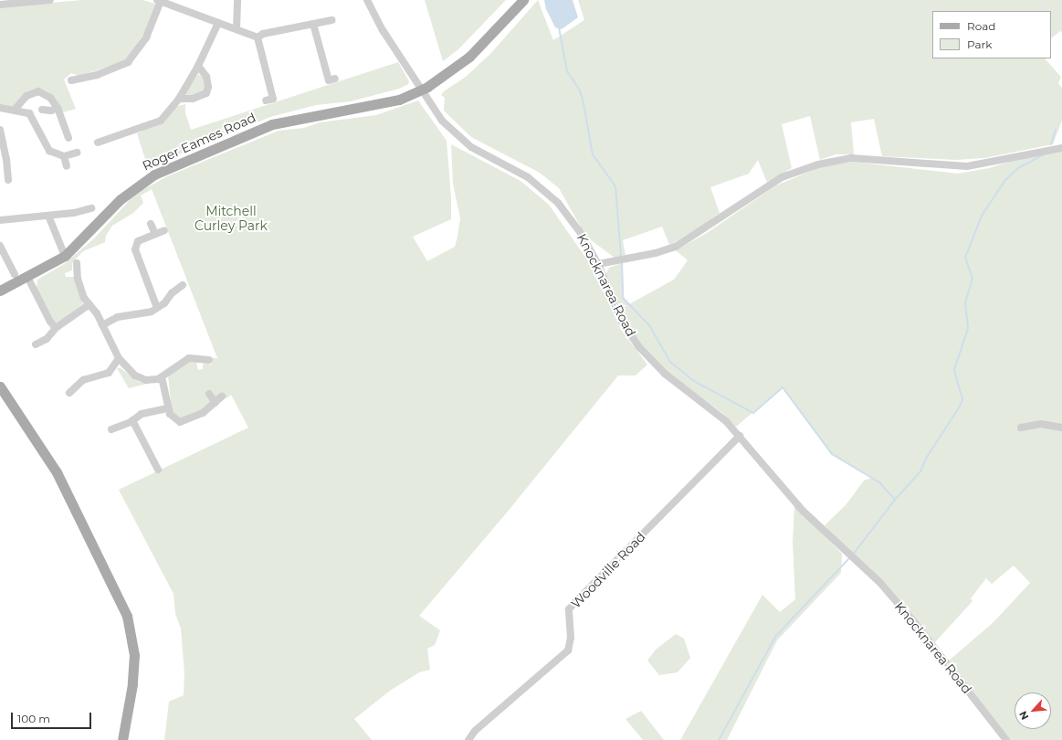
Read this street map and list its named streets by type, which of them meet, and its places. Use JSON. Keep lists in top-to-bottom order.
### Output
{
  "streets": {
    "main road": ["Roger Eames Road"],
    "street": ["Knocknarea Road", "Woodville Road"]
  },
  "crossings": [
    ["Roger Eames Road", "Knocknarea Road"],
    ["Knocknarea Road", "Woodville Road"]
  ],
  "parks": ["Mitchell Curley Park"],
  "legend": ["Road", "Park"],
  "scale_bar": "100 m",
  "north": "bottom left"
}
